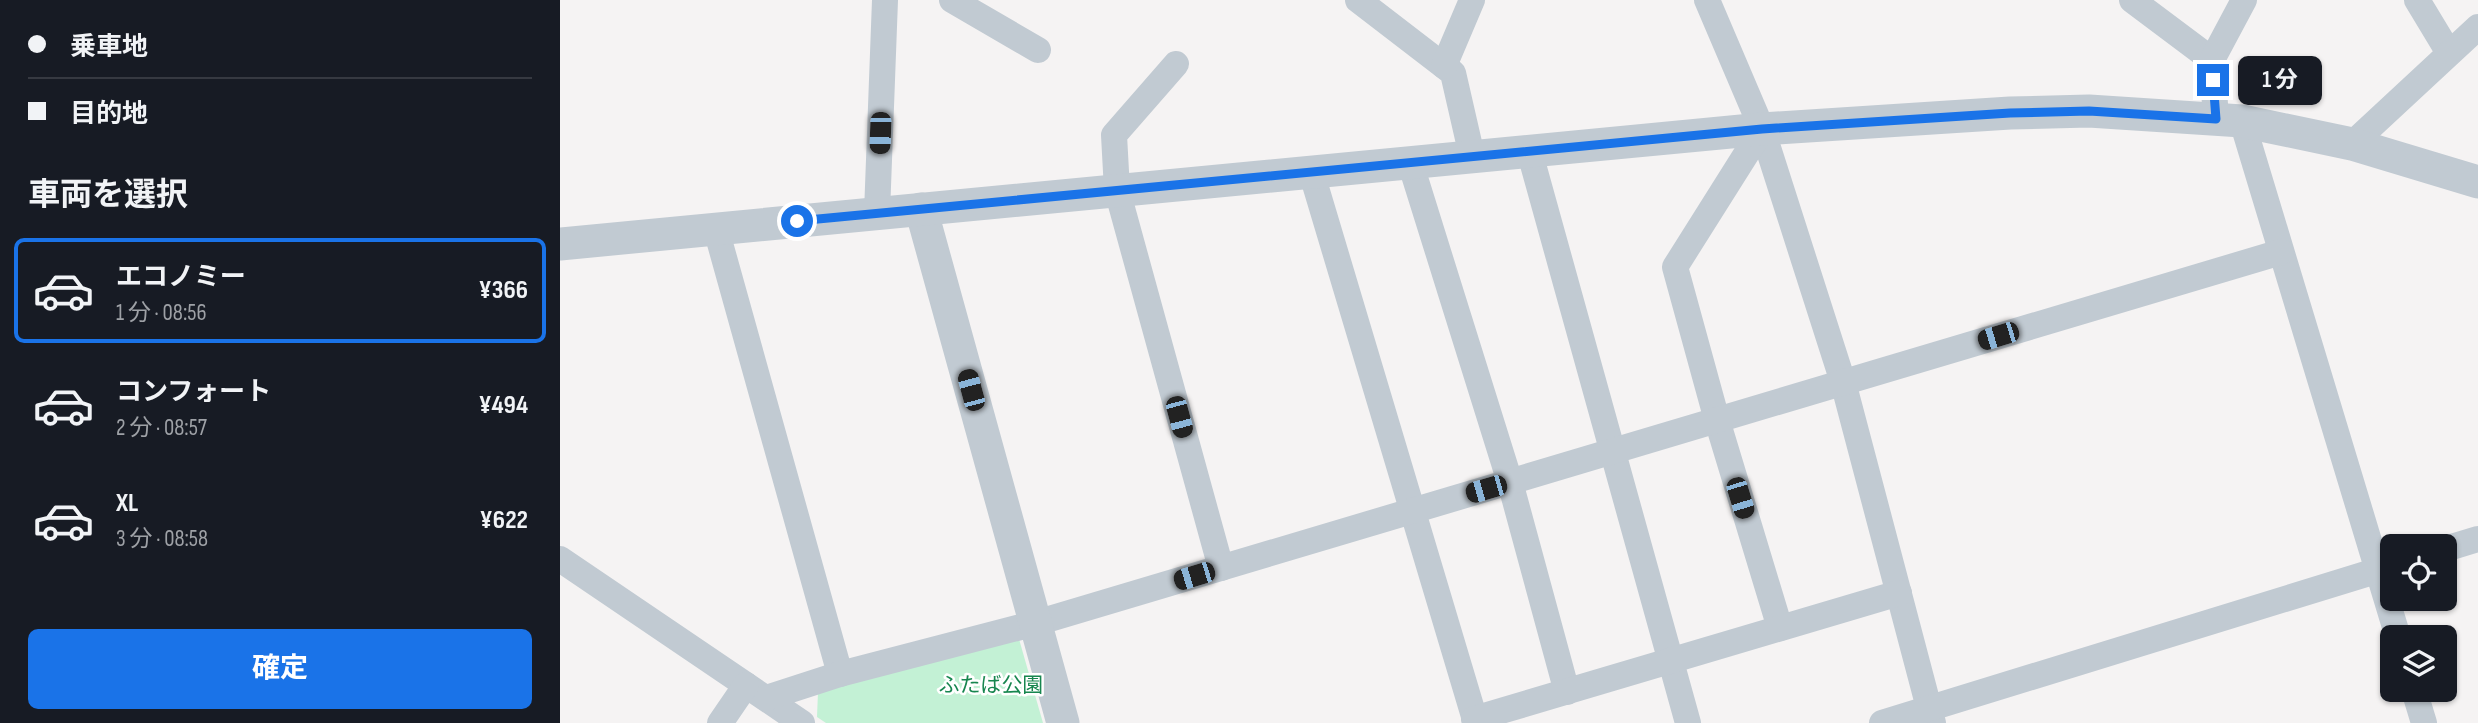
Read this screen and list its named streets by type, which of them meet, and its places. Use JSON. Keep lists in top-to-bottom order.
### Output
{
  "parks": ["ふたば公園"],
  "page": {
    "banner": ["乗車地", "目的地"],
    "bubble": "1 分",
    "heading": "車両を選択",
    "list": [
      {
        "name": "エコノミー",
        "note": "1 分 · 08:56",
        "value": "¥366"
      },
      {
        "name": "コンフォート",
        "note": "2 分 · 08:57",
        "value": "¥494"
      },
      {
        "name": "XL",
        "note": "3 分 · 08:58",
        "value": "¥622"
      }
    ],
    "buttons": "確定"
  }
}
